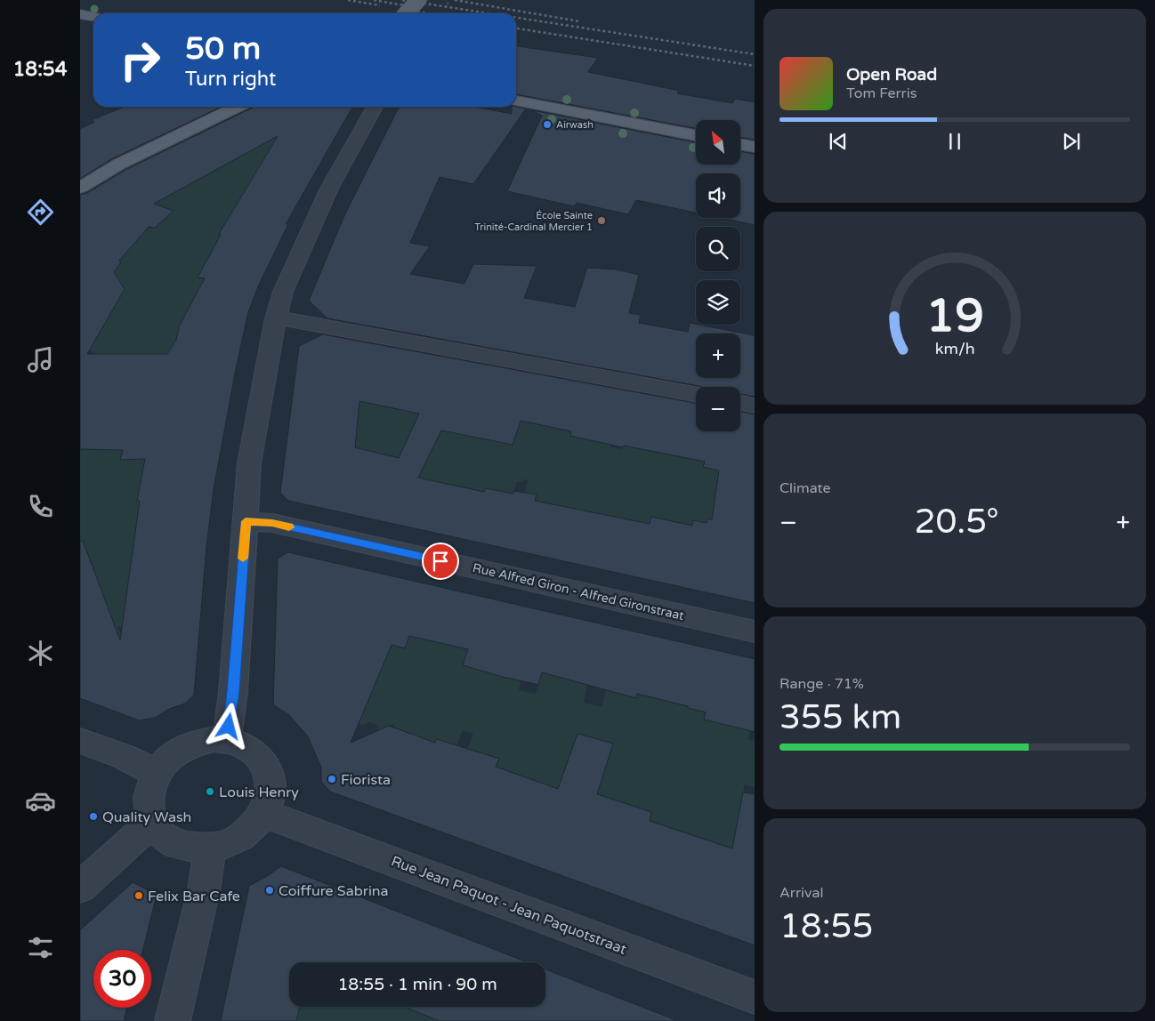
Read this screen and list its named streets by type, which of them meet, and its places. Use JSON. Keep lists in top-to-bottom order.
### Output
{
  "streets": {
    "street": ["Rue Alfred Giron - Alfred Gironstraat", "Rue Jean Paquot - Jean Paquotstraat"]
  },
  "places": [
    "Airwash",
    "École Sainte Trinité-Cardinal Mercier 1",
    "Fiorista",
    "Louis Henry",
    "Quality Wash",
    "Coiffure Sabrina",
    "Felix Bar Cafe"
  ],
  "north": "top left",
  "page": {
    "tabs": "18:54",
    "turn": ["50 m", "Turn right"],
    "song": ["Open Road", "Tom Ferris"],
    "map_buttons": ["+", "−"],
    "tile": [
      "Climate",
      ["Range · 71%", "355 km"],
      ["Arrival", "18:55"]
    ],
    "heat": ["−", "20.5°", "+"],
    "limit": "30",
    "trip": "18:55 · 1 min · 90 m",
    "gauge": ["19", "km/h"]
  }
}
